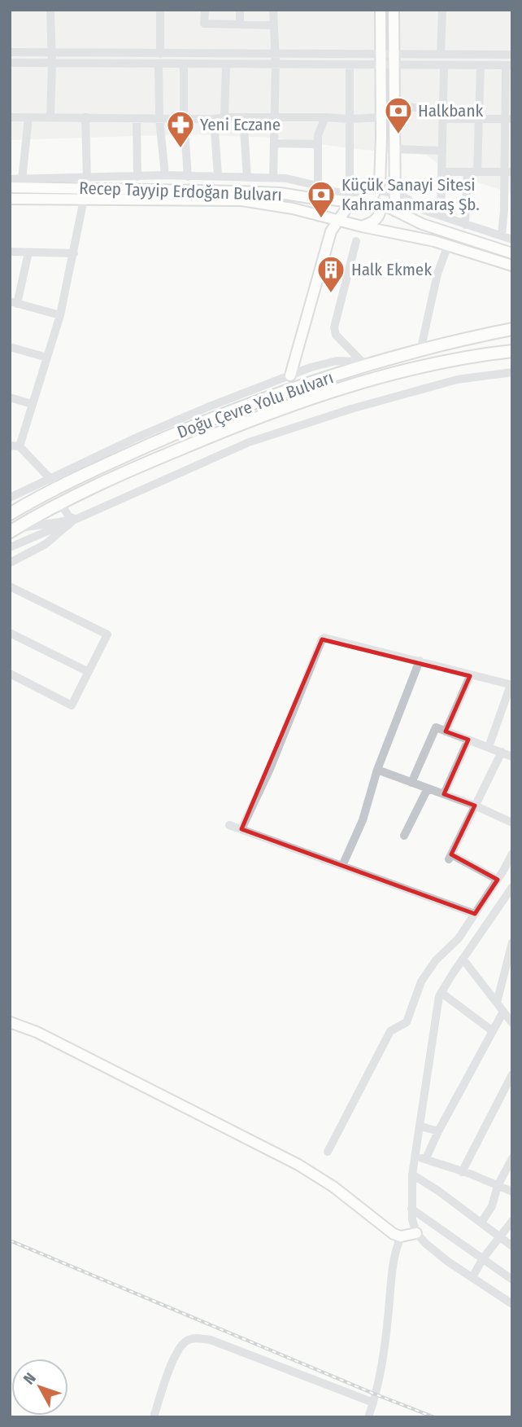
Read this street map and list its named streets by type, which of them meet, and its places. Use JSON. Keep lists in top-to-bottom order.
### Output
{
  "streets": {
    "highway": ["Doğu Çevre Yolu Bulvarı"],
    "main road": ["Recep Tayyip Erdoğan Bulvarı"]
  },
  "places": {
    "bank": ["Halkbank", "Küçük Sanayi Sitesi Kahramanmaraş Şb."],
    "pharmacy": ["Yeni Eczane"],
    "building": ["Halk Ekmek"]
  },
  "north": "top left"
}
